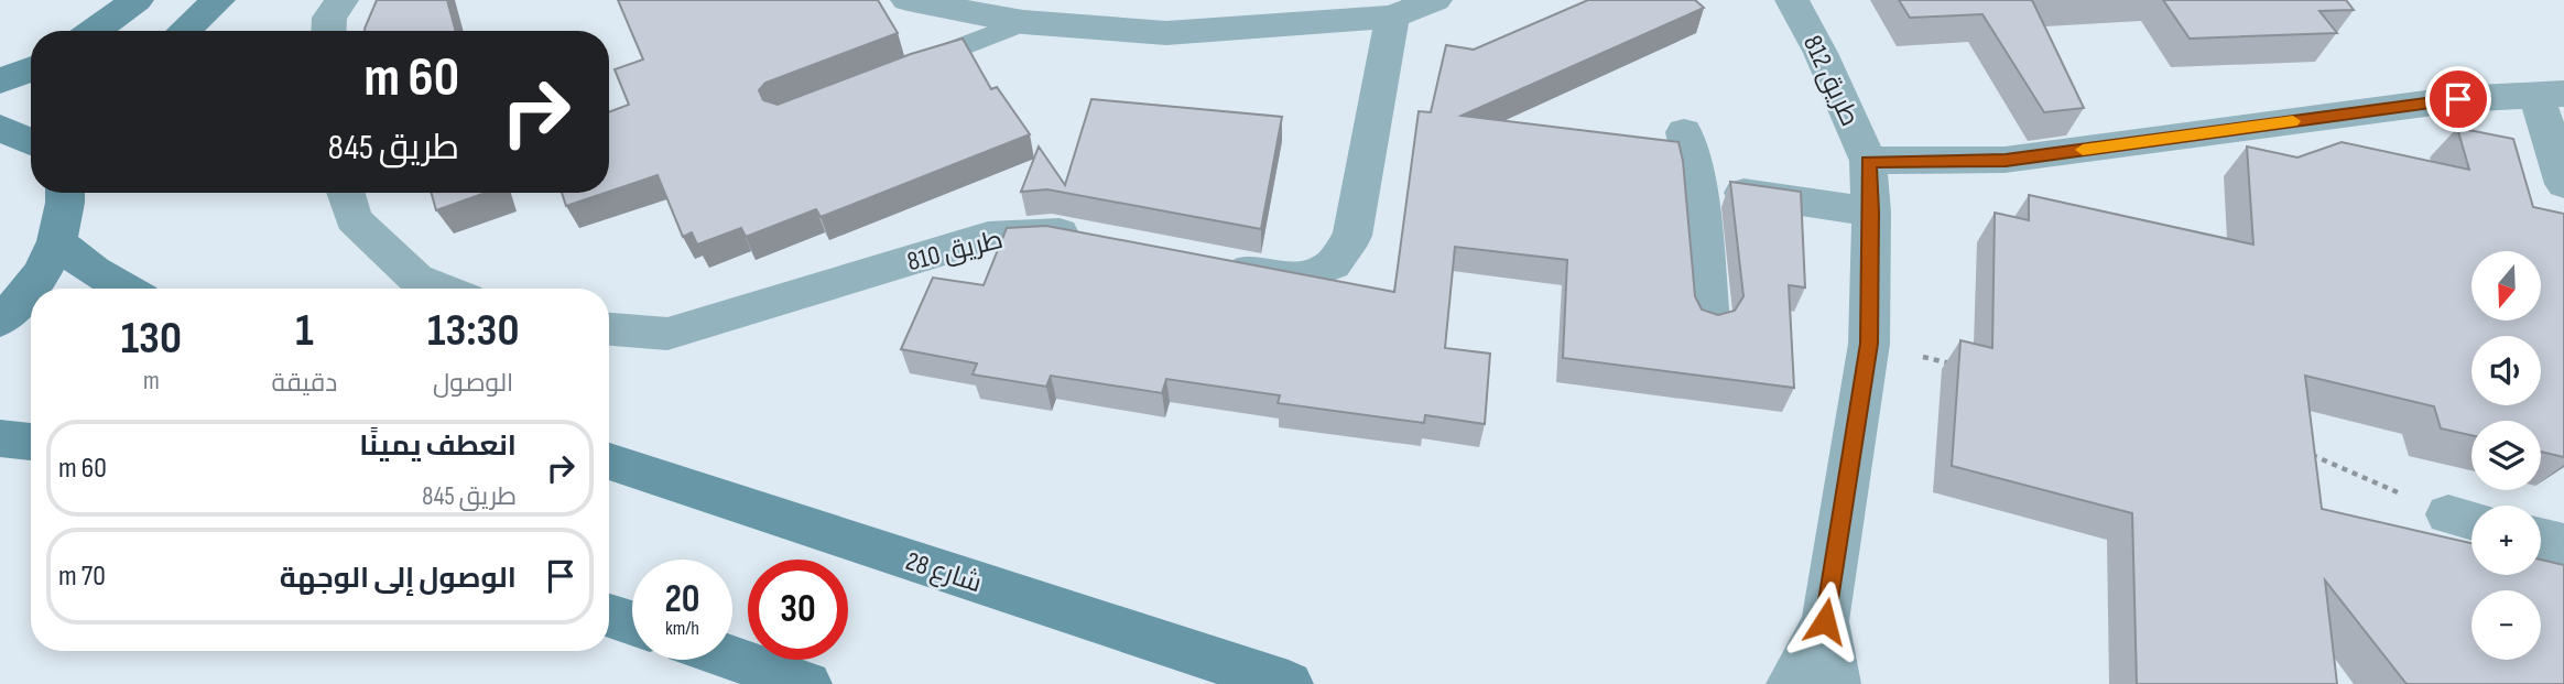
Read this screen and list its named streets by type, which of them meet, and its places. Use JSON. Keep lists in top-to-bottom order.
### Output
{
  "streets": {
    "main road": ["شارع 28"],
    "street": ["طريق 812", "طريق 810"]
  },
  "north": "bottom",
  "page": {
    "turn": ["60 m", "طريق 845"],
    "map_buttons": ["+", "−"],
    "eta": [
      "13:30",
      "الوصول",
      "1",
      "دقيقة",
      "130",
      "m"
    ],
    "list": [
      {
        "name": "انعطف يمينًا",
        "note": "طريق 845",
        "value": "60 m"
      },
      {
        "name": "الوصول إلى الوجهة",
        "value": "70 m"
      }
    ],
    "speed": "20 km/h",
    "limit": "30"
  }
}
